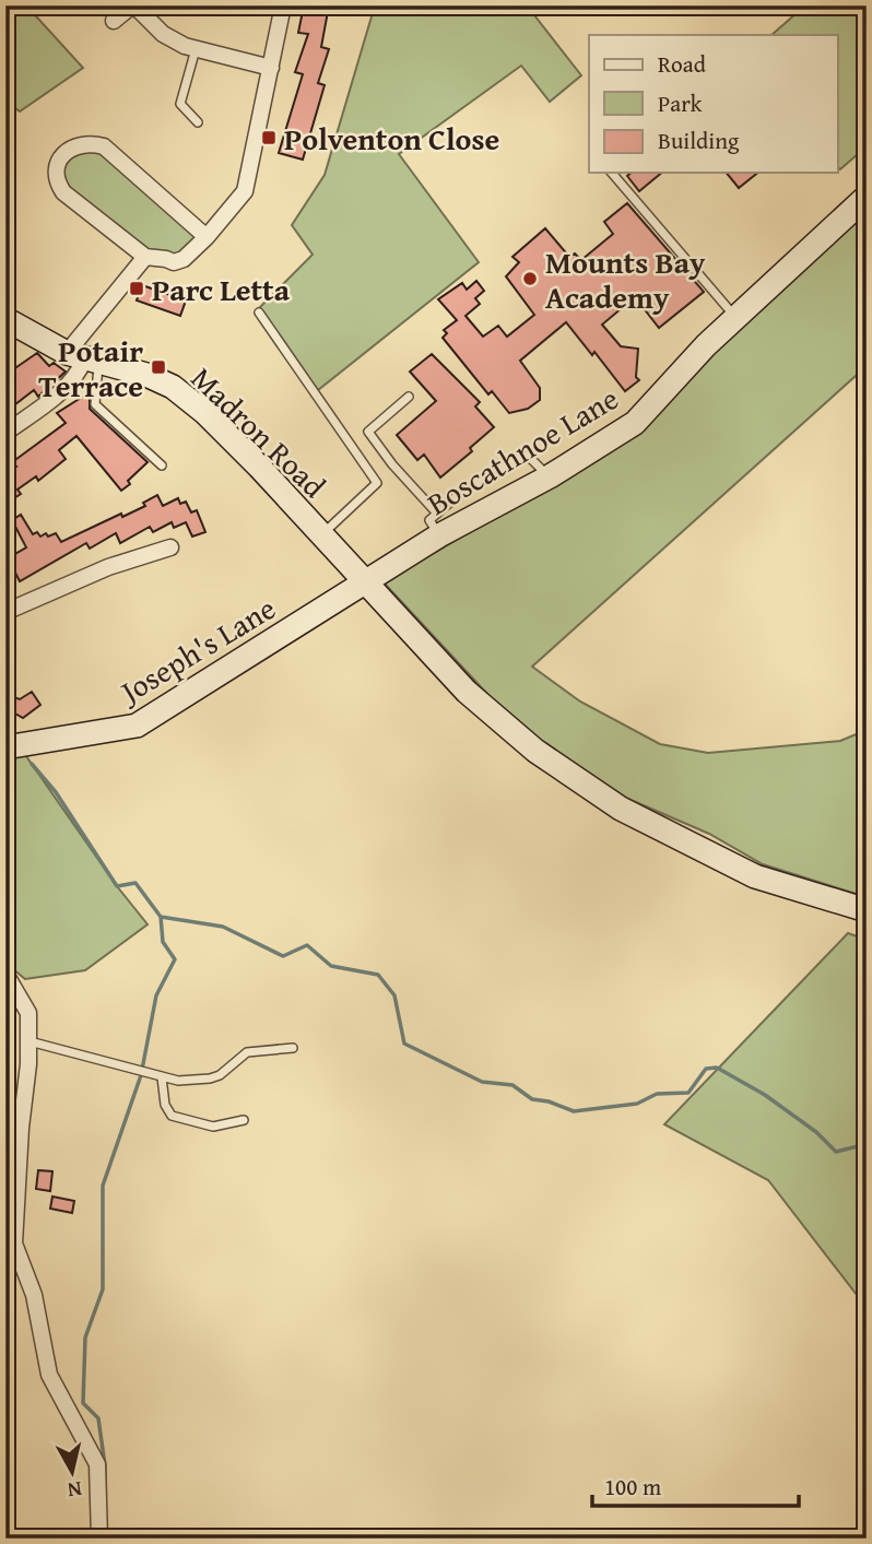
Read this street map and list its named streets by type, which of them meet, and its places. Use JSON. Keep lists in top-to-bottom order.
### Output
{
  "streets": {
    "main road": ["Madron Road", "Boscathnoe Lane", "Joseph's Lane"]
  },
  "crossings": [
    ["Madron Road", "Boscathnoe Lane"],
    ["Madron Road", "Joseph's Lane"],
    ["Boscathnoe Lane", "Joseph's Lane"]
  ],
  "places": {
    "transit": ["Polventon Close", "Parc Letta", "Potair Terrace"],
    "other": ["Mounts Bay Academy"]
  },
  "legend": ["Road", "Park", "Building"],
  "scale_bar": "100 m",
  "north": "bottom"
}
